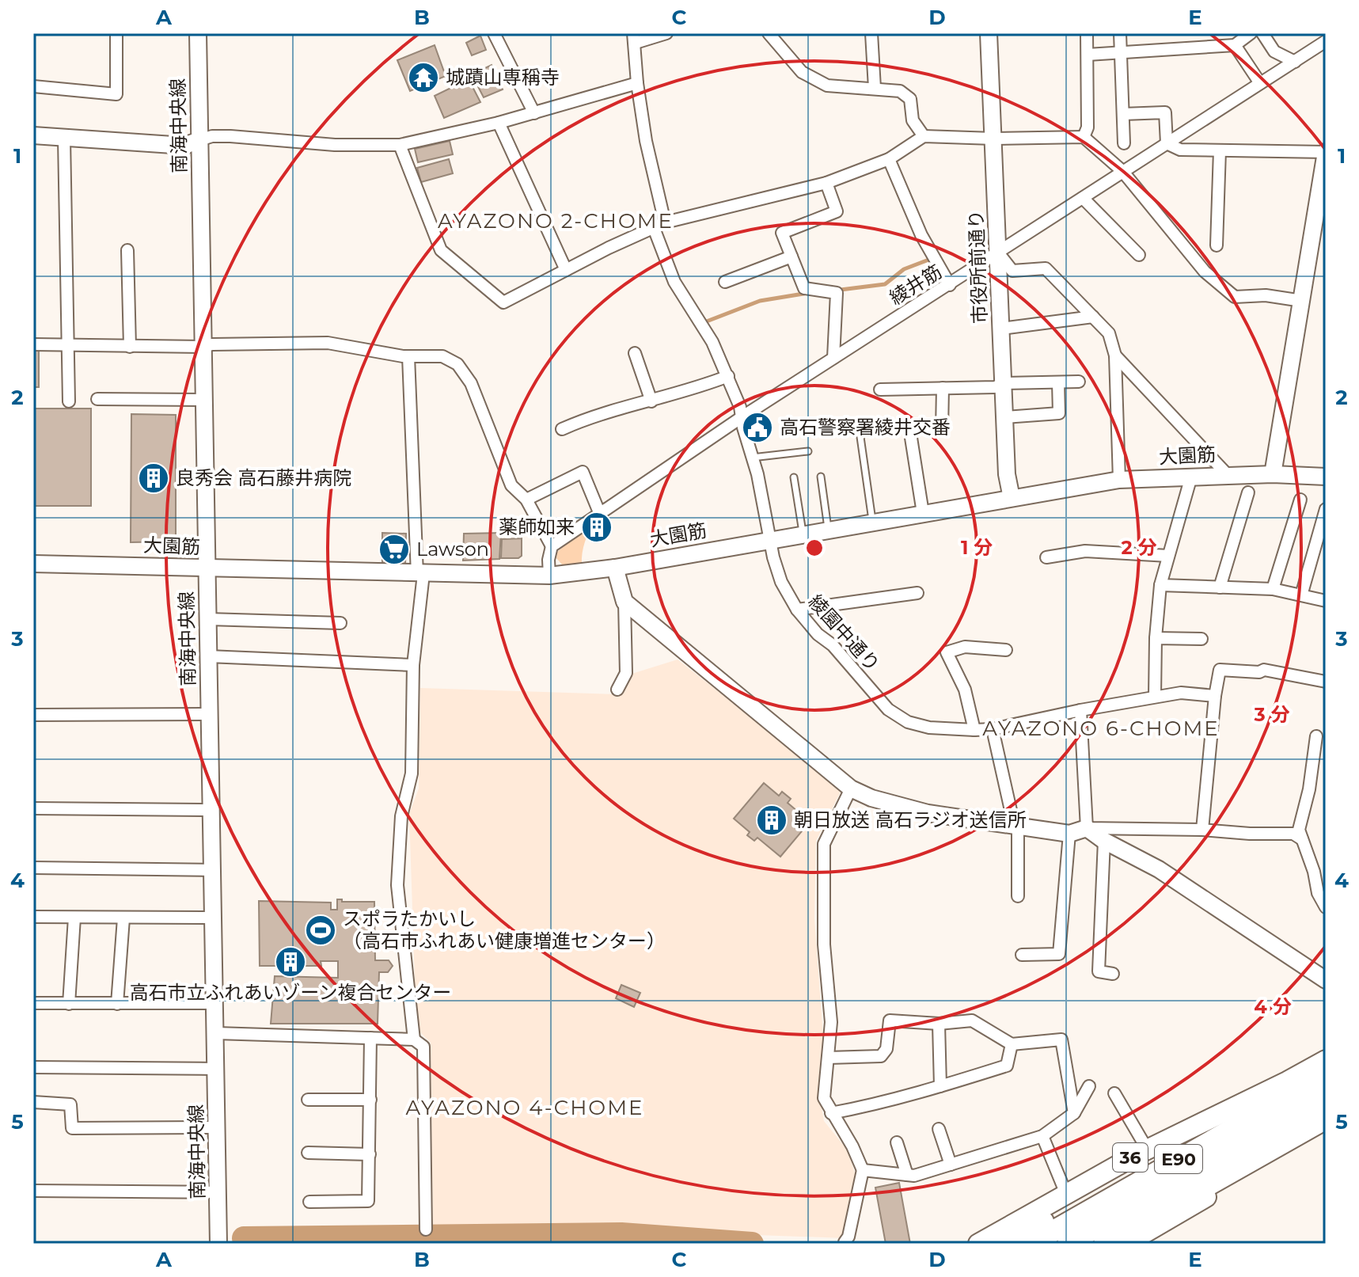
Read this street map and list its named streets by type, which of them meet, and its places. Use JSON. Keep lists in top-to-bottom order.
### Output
{
  "streets": {
    "highway": ["E90"],
    "main road": ["36"],
    "street": [
      "南海中央線",
      "市役所前通り",
      "綾井筋",
      "大園筋",
      "綾園中通り"
    ]
  },
  "crossings": [
    ["南海中央線", "大園筋"],
    ["市役所前通り", "綾井筋"],
    ["市役所前通り", "大園筋"],
    ["綾井筋", "綾園中通り"],
    ["大園筋", "綾園中通り"]
  ],
  "districts": ["AYAZONO 2-CHOME", "AYAZONO 6-CHOME", "AYAZONO 4-CHOME"],
  "places": {
    "temple": ["城蹟山専稱寺"],
    "public building": ["高石警察署綾井交番"],
    "building": [
      "良秀会 高石藤井病院",
      "薬師如来",
      "朝日放送 高石ラジオ送信所",
      "高石市立ふれあいゾーン複合センター"
    ],
    "supermarket": ["Lawson"],
    "sports": ["スポラたかいし （高石市ふれあい健康増進センター）"]
  },
  "grid": {
    "columns": [
      "A",
      "B",
      "C",
      "D",
      "E"
    ],
    "rows": [
      "1",
      "2",
      "3",
      "4",
      "5"
    ]
  },
  "rings": [
    "1 分",
    "2 分",
    "3 分",
    "4 分"
  ]
}
